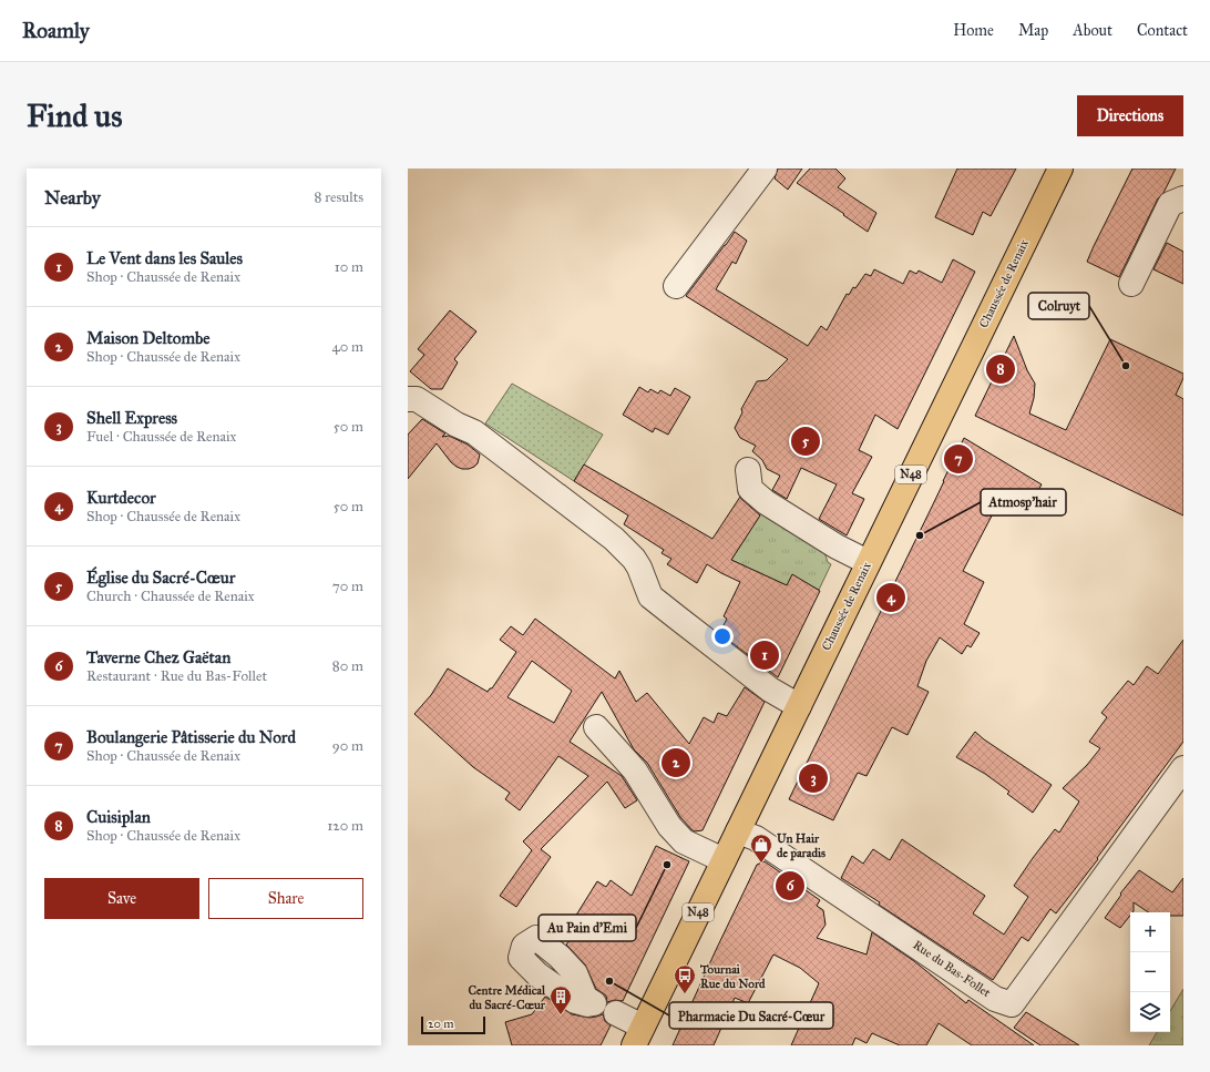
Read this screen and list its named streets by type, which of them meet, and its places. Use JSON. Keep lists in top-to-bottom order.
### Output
{
  "streets": {
    "main road": ["Chaussée de Renaix", "N48"],
    "street": ["Rue du Bas-Follet"]
  },
  "crossings": [
    ["Chaussée de Renaix", "Rue du Bas-Follet"]
  ],
  "places": {
    "other": [
      "Colruyt",
      "Atmosp'hair",
      "Au Pain d'Emi",
      "Pharmacie Du Sacré-Cœur"
    ],
    "shop": ["Un Hair de paradis"],
    "bus stop": ["Tournai Rue du Nord"],
    "building": ["Centre Médical du Sacré-Cœur"]
  },
  "scale_bar": "20 m",
  "page": {
    "header": "Roamly",
    "nav": [
      "Home",
      "Map",
      "About",
      "Contact"
    ],
    "buttons": [
      "Directions",
      ["Save", "Share"]
    ],
    "title": "Find us",
    "heading": ["Nearby", "8 results"],
    "list": [
      {
        "mark": "1",
        "name": "Le Vent dans les Saules",
        "note": "Shop · Chaussée de Renaix",
        "value": "10 m"
      },
      {
        "mark": "2",
        "name": "Maison Deltombe",
        "note": "Shop · Chaussée de Renaix",
        "value": "40 m"
      },
      {
        "mark": "3",
        "name": "Shell Express",
        "note": "Fuel · Chaussée de Renaix",
        "value": "50 m"
      },
      {
        "mark": "4",
        "name": "Kurtdecor",
        "note": "Shop · Chaussée de Renaix",
        "value": "50 m"
      },
      {
        "mark": "5",
        "name": "Église du Sacré-Cœur",
        "note": "Church · Chaussée de Renaix",
        "value": "70 m"
      },
      {
        "mark": "6",
        "name": "Taverne Chez Gaëtan",
        "note": "Restaurant · Rue du Bas-Follet",
        "value": "80 m"
      },
      {
        "mark": "7",
        "name": "Boulangerie Pâtisserie du Nord",
        "note": "Shop · Chaussée de Renaix",
        "value": "90 m"
      },
      {
        "mark": "8",
        "name": "Cuisiplan",
        "note": "Shop · Chaussée de Renaix",
        "value": "120 m"
      }
    ],
    "pins": [
      "8",
      "5",
      "7",
      "4",
      "1",
      "2",
      "3",
      "6"
    ],
    "map_buttons": ["+", "−"],
    "scale": "20 m"
  }
}
